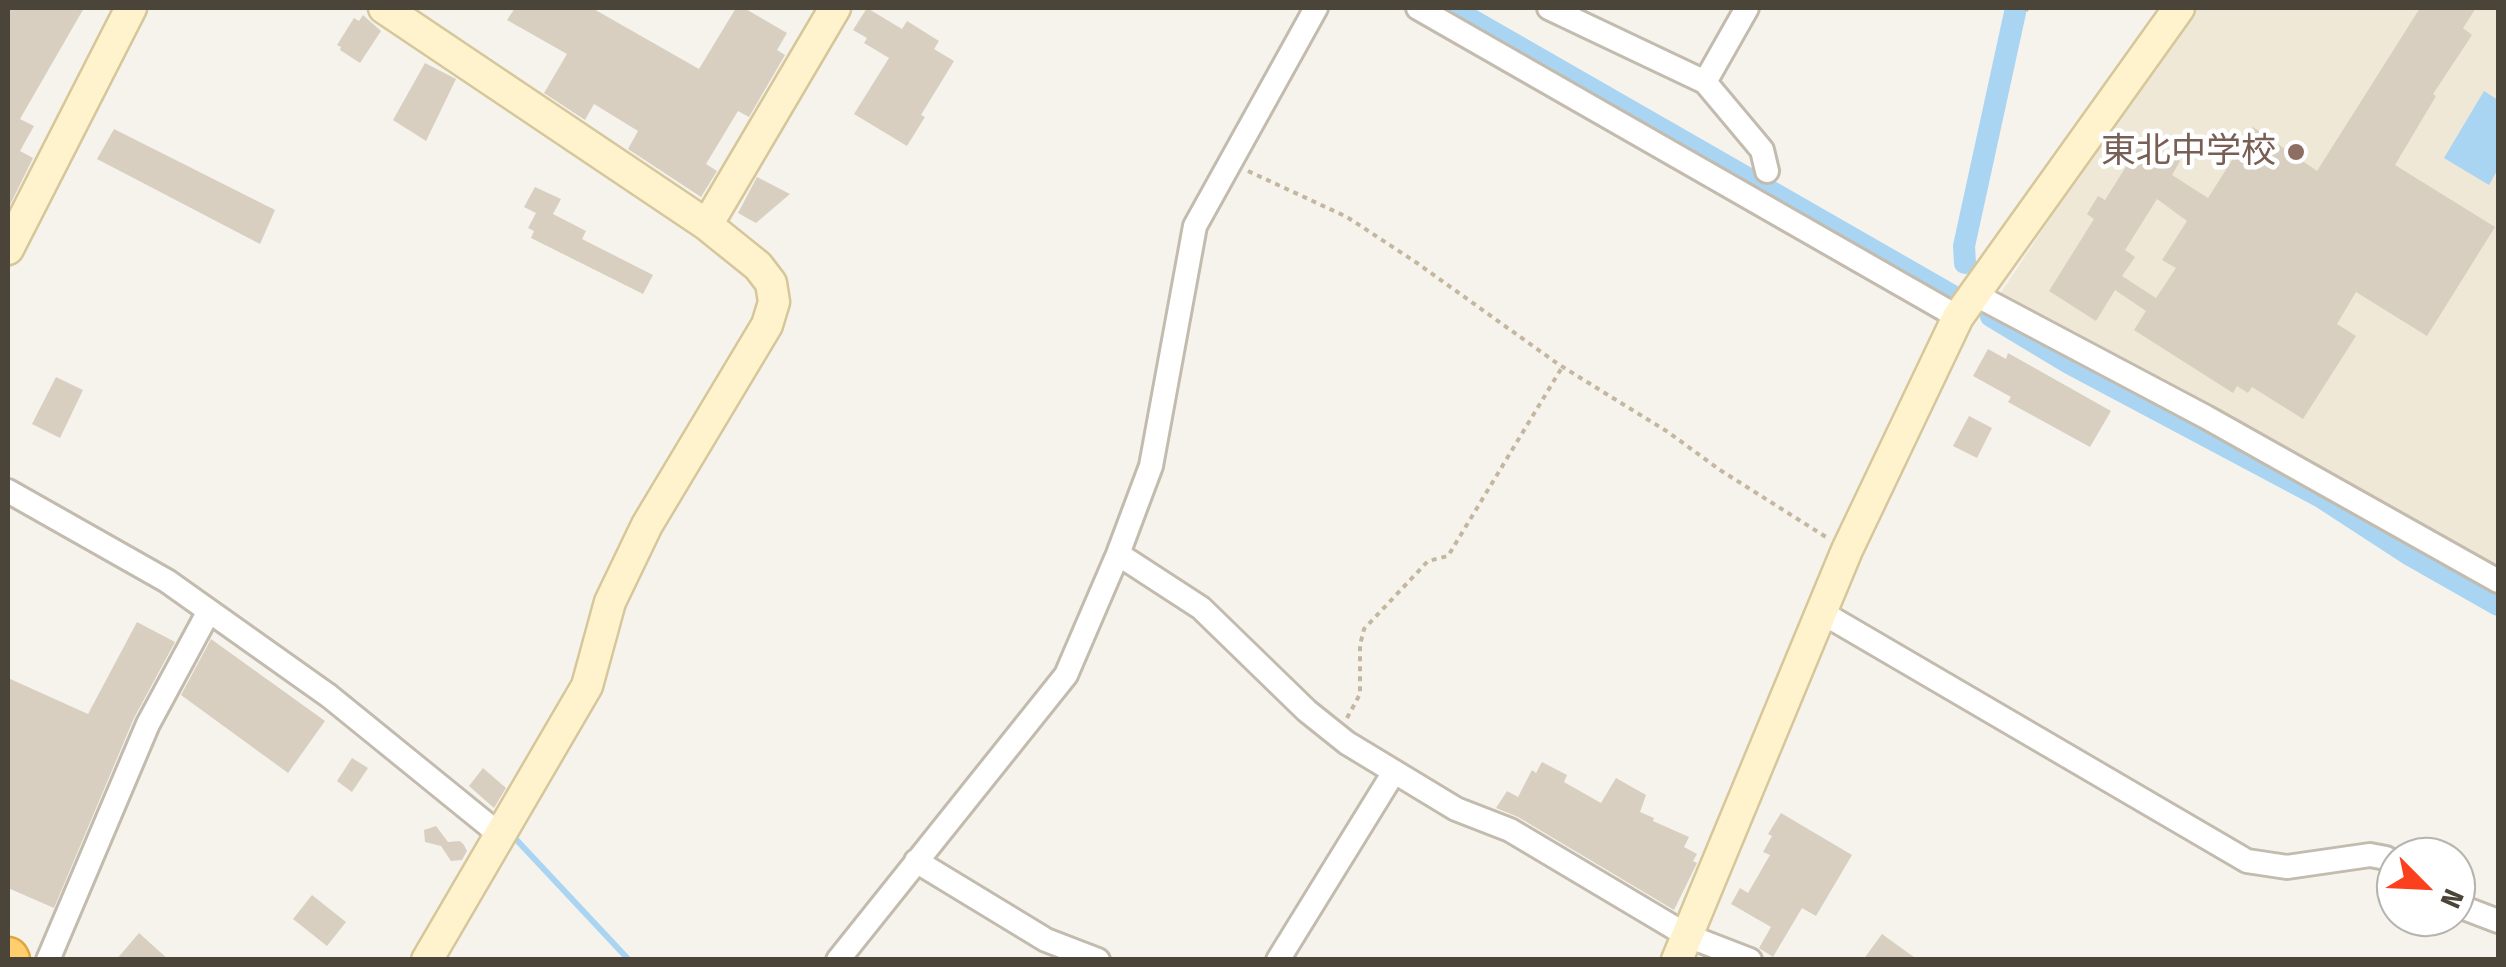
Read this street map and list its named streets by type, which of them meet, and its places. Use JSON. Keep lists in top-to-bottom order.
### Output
{
  "places": ["東北中学校"],
  "north": "bottom right"
}
